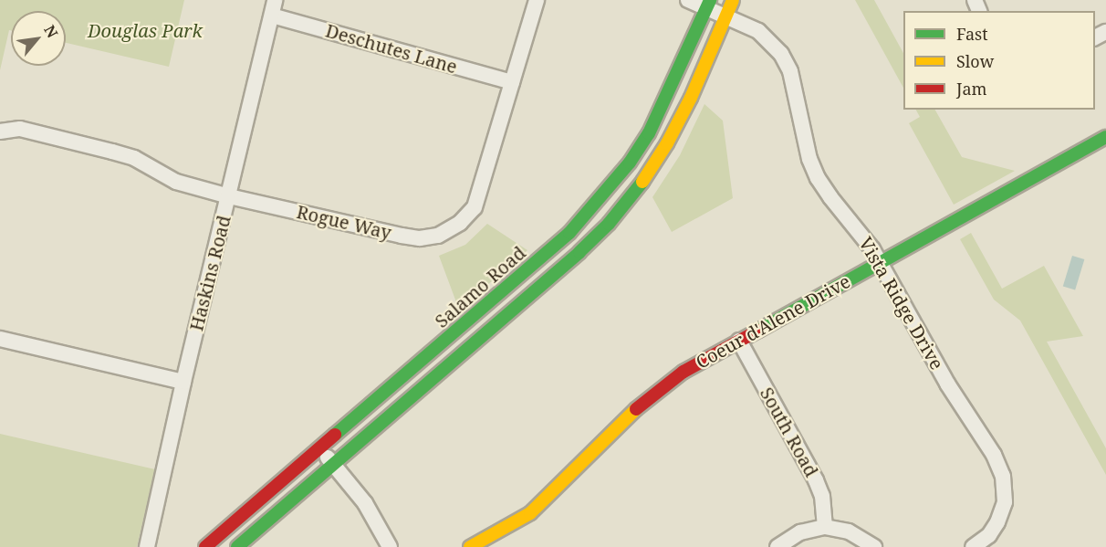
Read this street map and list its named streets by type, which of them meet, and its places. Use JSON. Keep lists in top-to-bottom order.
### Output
{
  "streets": {
    "main road": ["Salamo Road", "Coeur d'Alene Drive"],
    "street": [
      "Deschutes Lane",
      "Rogue Way",
      "Haskins Road",
      "Vista Ridge Drive",
      "South Road"
    ]
  },
  "crossings": [
    ["Deschutes Lane", "Rogue Way"],
    ["Deschutes Lane", "Haskins Road"],
    ["Rogue Way", "Haskins Road"],
    ["Salamo Road", "Vista Ridge Drive"],
    ["Vista Ridge Drive", "Coeur d'Alene Drive"],
    ["Coeur d'Alene Drive", "South Road"]
  ],
  "parks": ["Douglas Park"],
  "legend": ["Fast", "Slow", "Jam"],
  "north": "top right"
}
